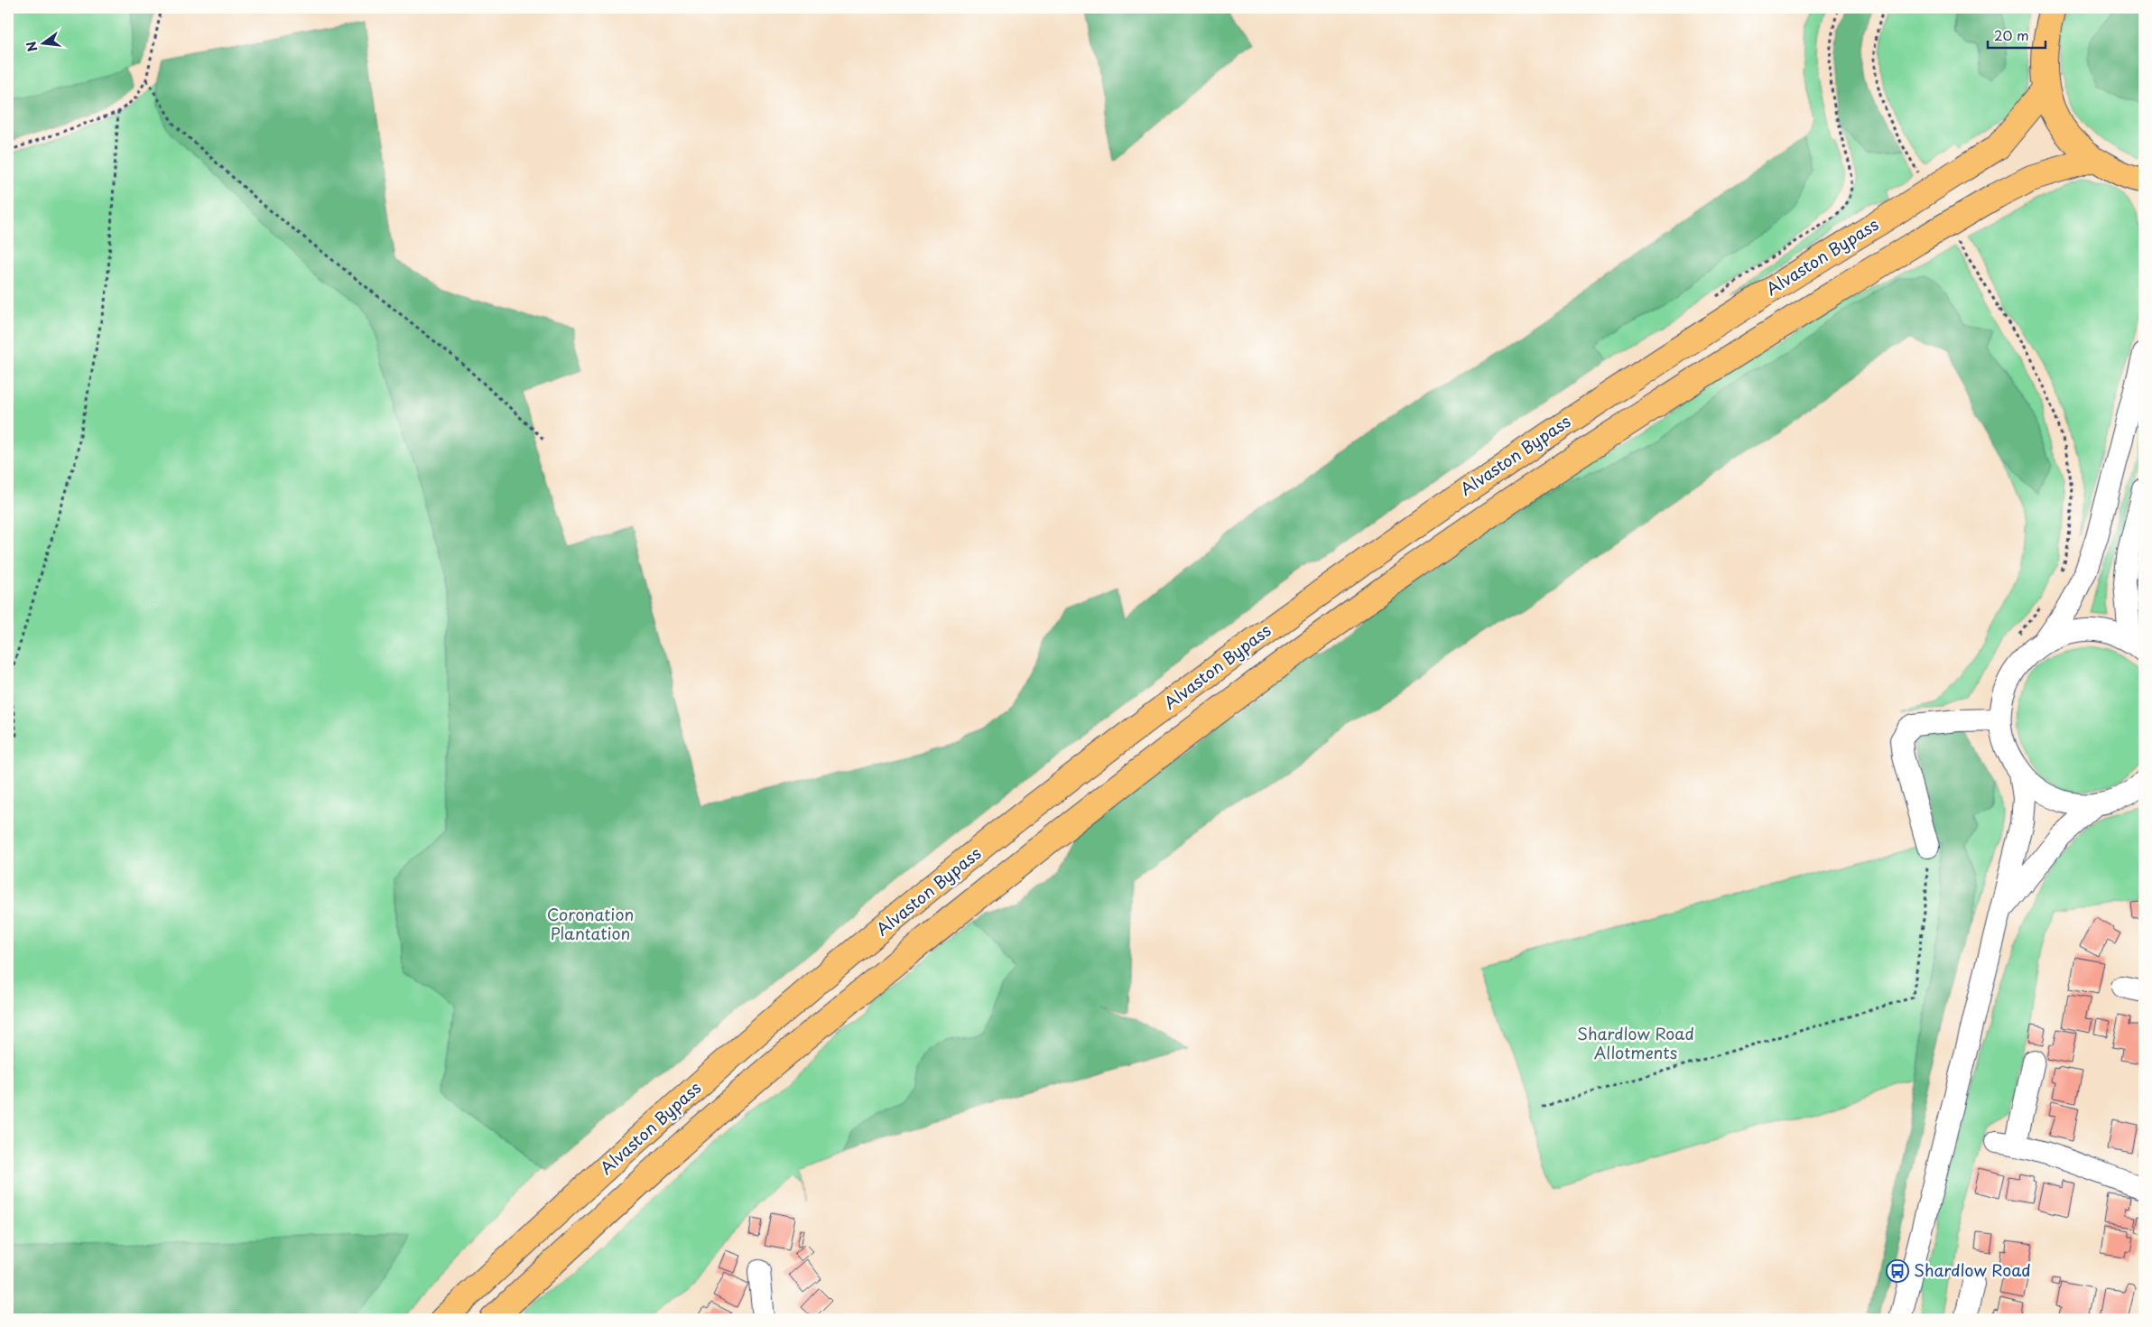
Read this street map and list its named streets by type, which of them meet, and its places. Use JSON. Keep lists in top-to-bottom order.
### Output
{
  "streets": {
    "highway": ["Alvaston Bypass"]
  },
  "parks": ["Coronation Plantation", "Shardlow Road Allotments"],
  "places": {
    "bus stop": ["Shardlow Road"]
  },
  "scale_bar": "20 m",
  "north": "left"
}
